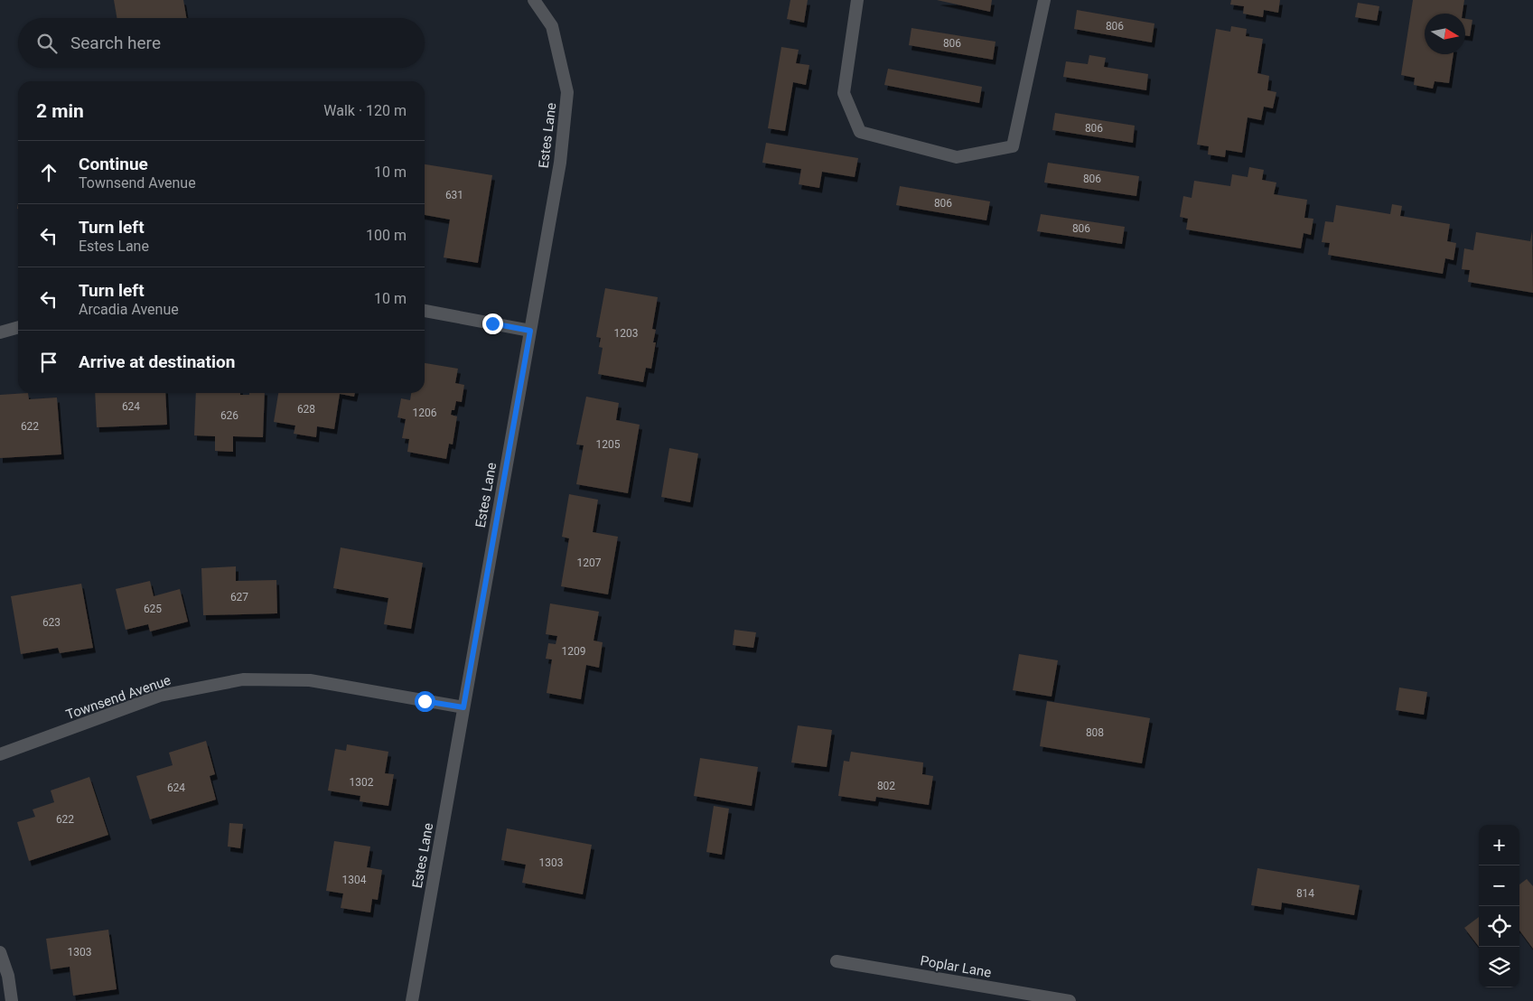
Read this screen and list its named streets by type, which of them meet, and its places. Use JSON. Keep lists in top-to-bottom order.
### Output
{
  "streets": {
    "street": ["Estes Lane", "Townsend Avenue", "Poplar Lane"]
  },
  "crossings": [
    ["Estes Lane", "Townsend Avenue"]
  ],
  "house_numbers": [
    "806",
    "806",
    "806",
    "806",
    "631",
    "806",
    "806",
    "1203",
    "624",
    "628",
    "1206",
    "626",
    "622",
    "1205",
    "1207",
    "627",
    "625",
    "623",
    "1209",
    "808",
    "1302",
    "802",
    "624",
    "622",
    "1303",
    "1304",
    "814",
    "1303"
  ],
  "north": "right",
  "page": {
    "search": "Search here",
    "heading": ["2 min", "Walk · 120 m"],
    "list": [
      ["Continue", "Townsend Avenue", "10 m"],
      ["Turn left", "Estes Lane", "100 m"],
      ["Turn left", "Arcadia Avenue", "10 m"],
      "Arrive at destination"
    ],
    "map_buttons": ["+", "−"]
  }
}
